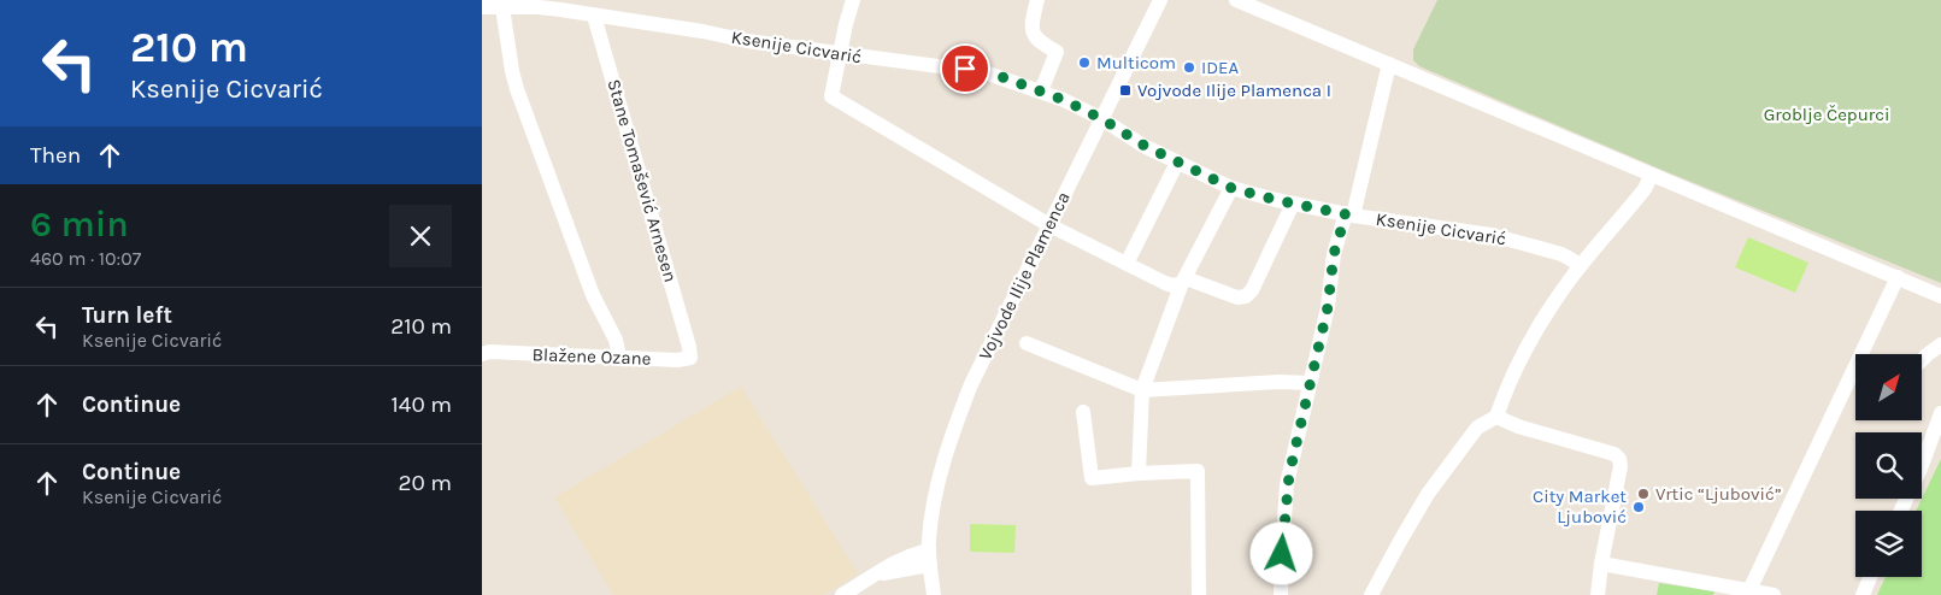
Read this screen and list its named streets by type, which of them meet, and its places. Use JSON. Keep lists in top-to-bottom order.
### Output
{
  "streets": {
    "street": [
      "Ksenije Cicvarić",
      "Stane Tomašević Arnesen",
      "Vojvode Ilije Plamenca",
      "Blažene Ozane"
    ]
  },
  "crossings": [
    ["Ksenije Cicvarić", "Stane Tomašević Arnesen"],
    ["Ksenije Cicvarić", "Vojvode Ilije Plamenca"],
    ["Stane Tomašević Arnesen", "Blažene Ozane"]
  ],
  "parks": ["Groblje Čepurci"],
  "places": {
    "other": [
      "Multicom",
      "IDEA",
      "Vrtic “Ljubović”",
      "City Market Ljubović"
    ],
    "transit": ["Vojvode Ilije Plamenca I"]
  },
  "north": "top right",
  "page": {
    "turn": ["210 m", "Ksenije Cicvarić"],
    "then": "Then",
    "heading": ["6 min", "460 m · 10:07"],
    "list": [
      {
        "name": "Turn left",
        "note": "Ksenije Cicvarić",
        "value": "210 m"
      },
      {
        "name": "Continue",
        "value": "140 m"
      },
      {
        "name": "Continue",
        "note": "Ksenije Cicvarić",
        "value": "20 m"
      }
    ]
  }
}
